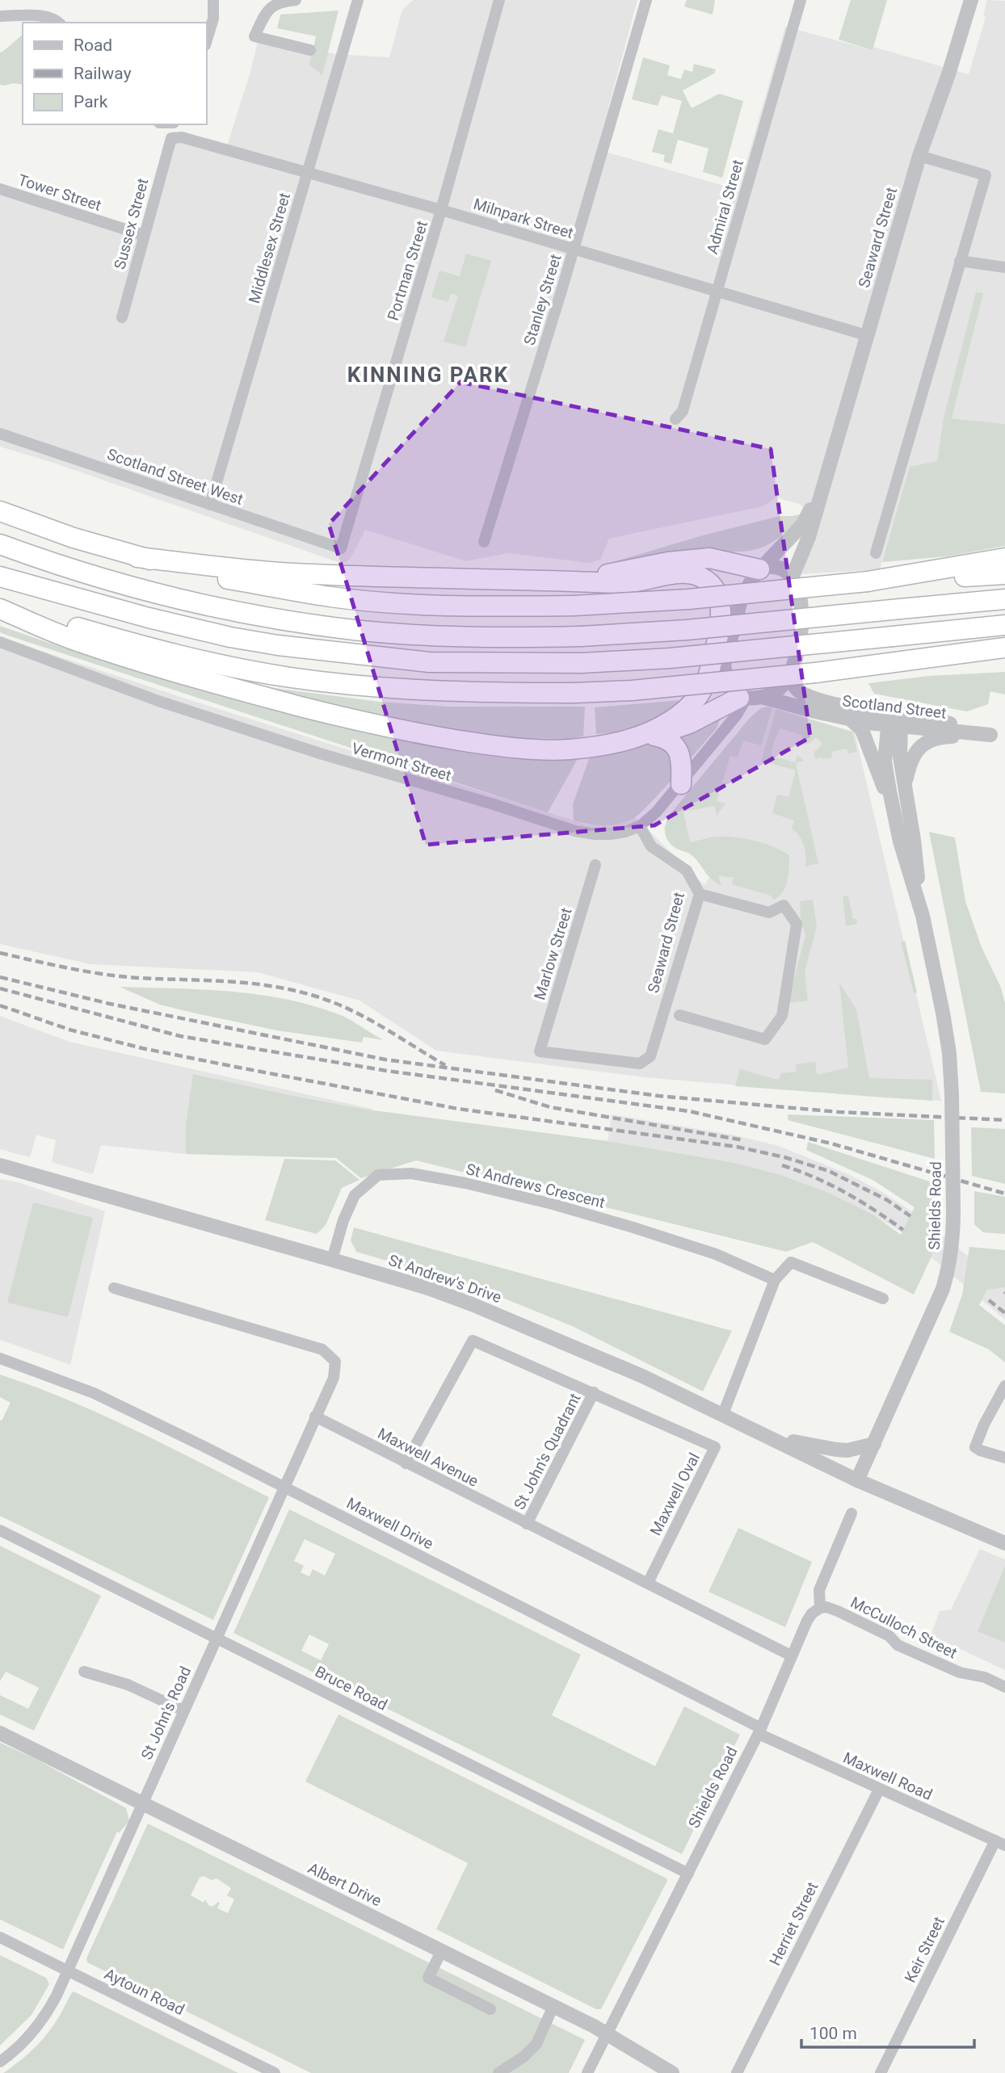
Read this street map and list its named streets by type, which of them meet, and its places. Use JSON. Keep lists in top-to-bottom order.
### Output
{
  "streets": {
    "street": [
      "Tower Street",
      "Admiral Street",
      "Milnpark Street",
      "Sussex Street",
      "Seaward Street",
      "Middlesex Street",
      "Portman Street",
      "Stanley Street",
      "Scotland Street West",
      "Scotland Street",
      "Vermont Street",
      "Marlow Street",
      "St Andrews Crescent",
      "Shields Road",
      "St Andrew's Drive",
      "St John's Quadrant",
      "Maxwell Avenue",
      "Maxwell Oval",
      "Maxwell Drive",
      "McCulloch Street",
      "Bruce Road",
      "St John's Road",
      "Maxwell Road",
      "Albert Drive",
      "Herriet Street",
      "Keir Street",
      "Aytoun Road"
    ]
  },
  "crossings": [
    ["Tower Street", "Sussex Street"],
    ["Admiral Street", "Milnpark Street"],
    ["Milnpark Street", "Sussex Street"],
    ["Milnpark Street", "Seaward Street"],
    ["Milnpark Street", "Middlesex Street"],
    ["Milnpark Street", "Portman Street"],
    ["Milnpark Street", "Stanley Street"],
    ["Seaward Street", "Vermont Street"],
    ["Seaward Street", "Marlow Street"],
    ["Middlesex Street", "Scotland Street West"],
    ["Portman Street", "Scotland Street West"],
    ["Scotland Street", "Shields Road"],
    ["St Andrews Crescent", "St Andrew's Drive"],
    ["Shields Road", "St Andrew's Drive"],
    ["Shields Road", "Maxwell Avenue"],
    ["Shields Road", "Maxwell Drive"],
    ["Shields Road", "McCulloch Street"],
    ["Shields Road", "Bruce Road"],
    ["Shields Road", "Maxwell Road"],
    ["Shields Road", "Albert Drive"],
    ["St John's Quadrant", "Maxwell Avenue"],
    ["St John's Quadrant", "Maxwell Oval"],
    ["Maxwell Avenue", "Maxwell Oval"],
    ["Maxwell Avenue", "St John's Road"],
    ["Maxwell Drive", "St John's Road"],
    ["Maxwell Drive", "Maxwell Road"],
    ["Bruce Road", "St John's Road"],
    ["St John's Road", "Albert Drive"],
    ["St John's Road", "Aytoun Road"],
    ["Maxwell Road", "Herriet Street"],
    ["Maxwell Road", "Keir Street"]
  ],
  "districts": ["KINNING PARK"],
  "legend": ["Road", "Railway", "Park"],
  "scale_bar": "100 m"
}
